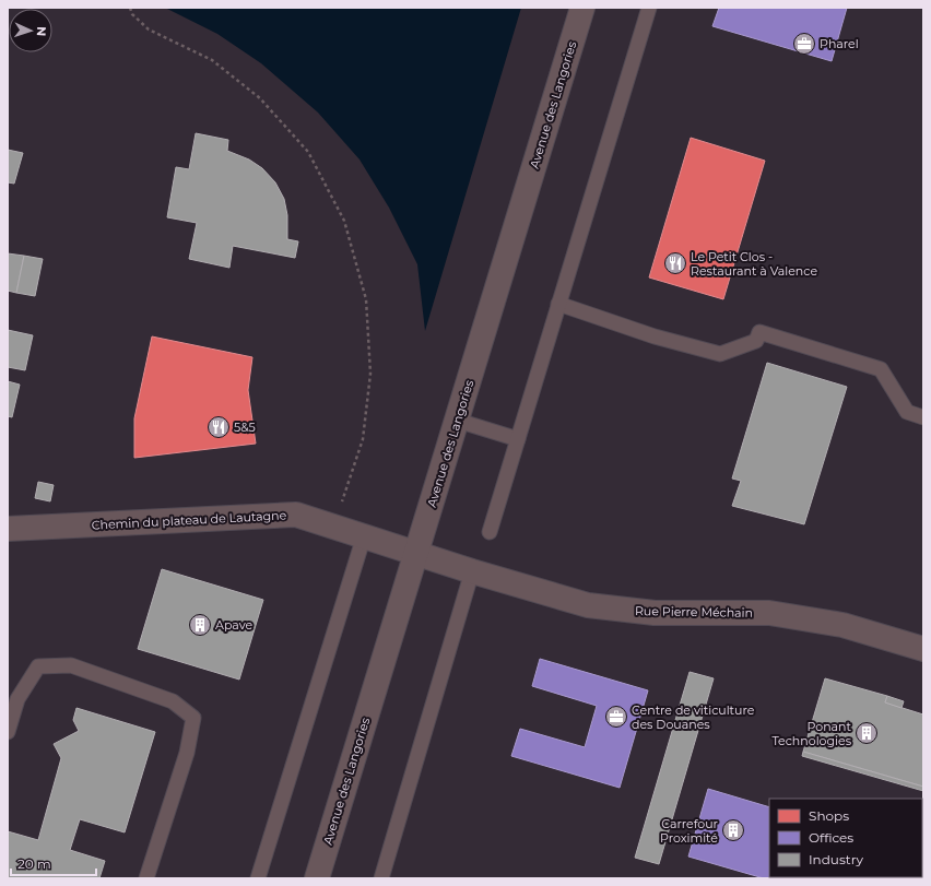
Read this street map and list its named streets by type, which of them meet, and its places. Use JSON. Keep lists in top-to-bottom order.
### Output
{
  "streets": {
    "street": ["Avenue des Langories", "Chemin du plateau de Lautagne", "Rue Pierre Méchain"]
  },
  "crossings": [
    ["Avenue des Langories", "Chemin du plateau de Lautagne"],
    ["Avenue des Langories", "Rue Pierre Méchain"],
    ["Chemin du plateau de Lautagne", "Rue Pierre Méchain"]
  ],
  "places": {
    "office": ["Pharel", "Centre de viticulture des Douanes"],
    "restaurant": ["Le Petit Clos - Restaurant à Valence", "5&5"],
    "building": ["Apave", "Ponant Technologies", "Carrefour Proximité"]
  },
  "legend": ["Shops", "Offices", "Industry"],
  "scale_bar": "20 m",
  "north": "right"
}
